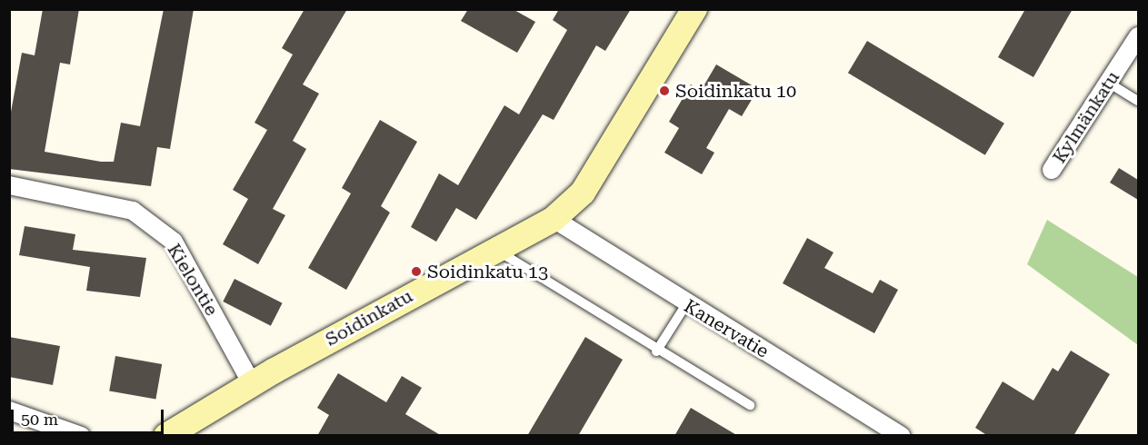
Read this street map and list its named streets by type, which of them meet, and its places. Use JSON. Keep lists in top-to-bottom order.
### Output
{
  "streets": {
    "street": [
      "Kylmänkatu",
      "Kielontie",
      "Soidinkatu",
      "Kanervatie"
    ]
  },
  "crossings": [
    ["Kielontie", "Soidinkatu"],
    ["Soidinkatu", "Kanervatie"]
  ],
  "places": ["Soidinkatu 10", "Soidinkatu 13"],
  "scale_bar": "50 m"
}
